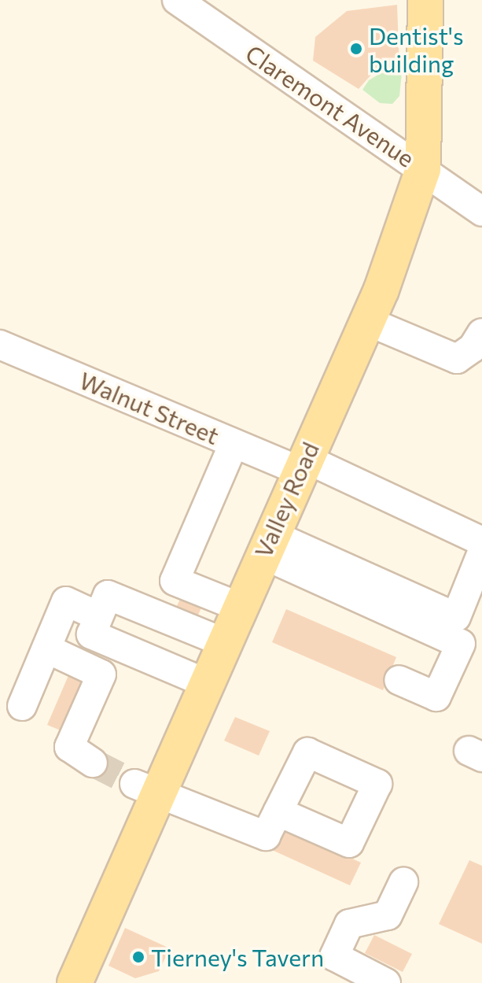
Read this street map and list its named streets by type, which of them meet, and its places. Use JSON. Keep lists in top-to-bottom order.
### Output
{
  "streets": {
    "main road": ["Valley Road"],
    "street": ["Claremont Avenue", "Walnut Street"]
  },
  "crossings": [
    ["Claremont Avenue", "Valley Road"],
    ["Walnut Street", "Valley Road"]
  ],
  "places": ["Dentist's building", "Tierney's Tavern"]
}
